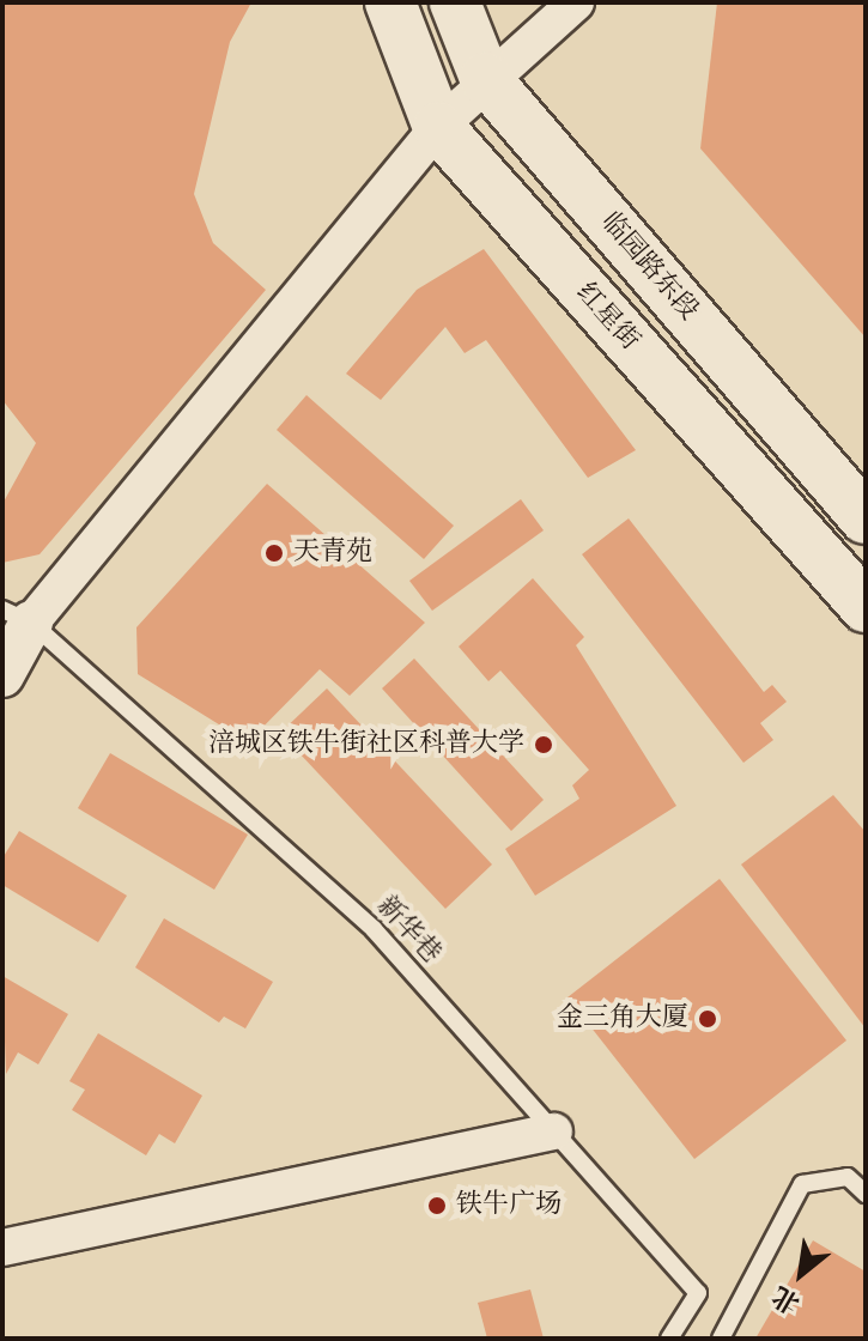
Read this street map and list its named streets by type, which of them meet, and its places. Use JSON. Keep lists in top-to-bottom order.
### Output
{
  "streets": {
    "main road": ["临园路东段", "红星街"],
    "lane": ["新华巷"]
  },
  "places": [
    "天青苑",
    "涪城区铁牛街社区科普大学",
    "金三角大厦",
    "铁牛广场"
  ],
  "north": "bottom left"
}
